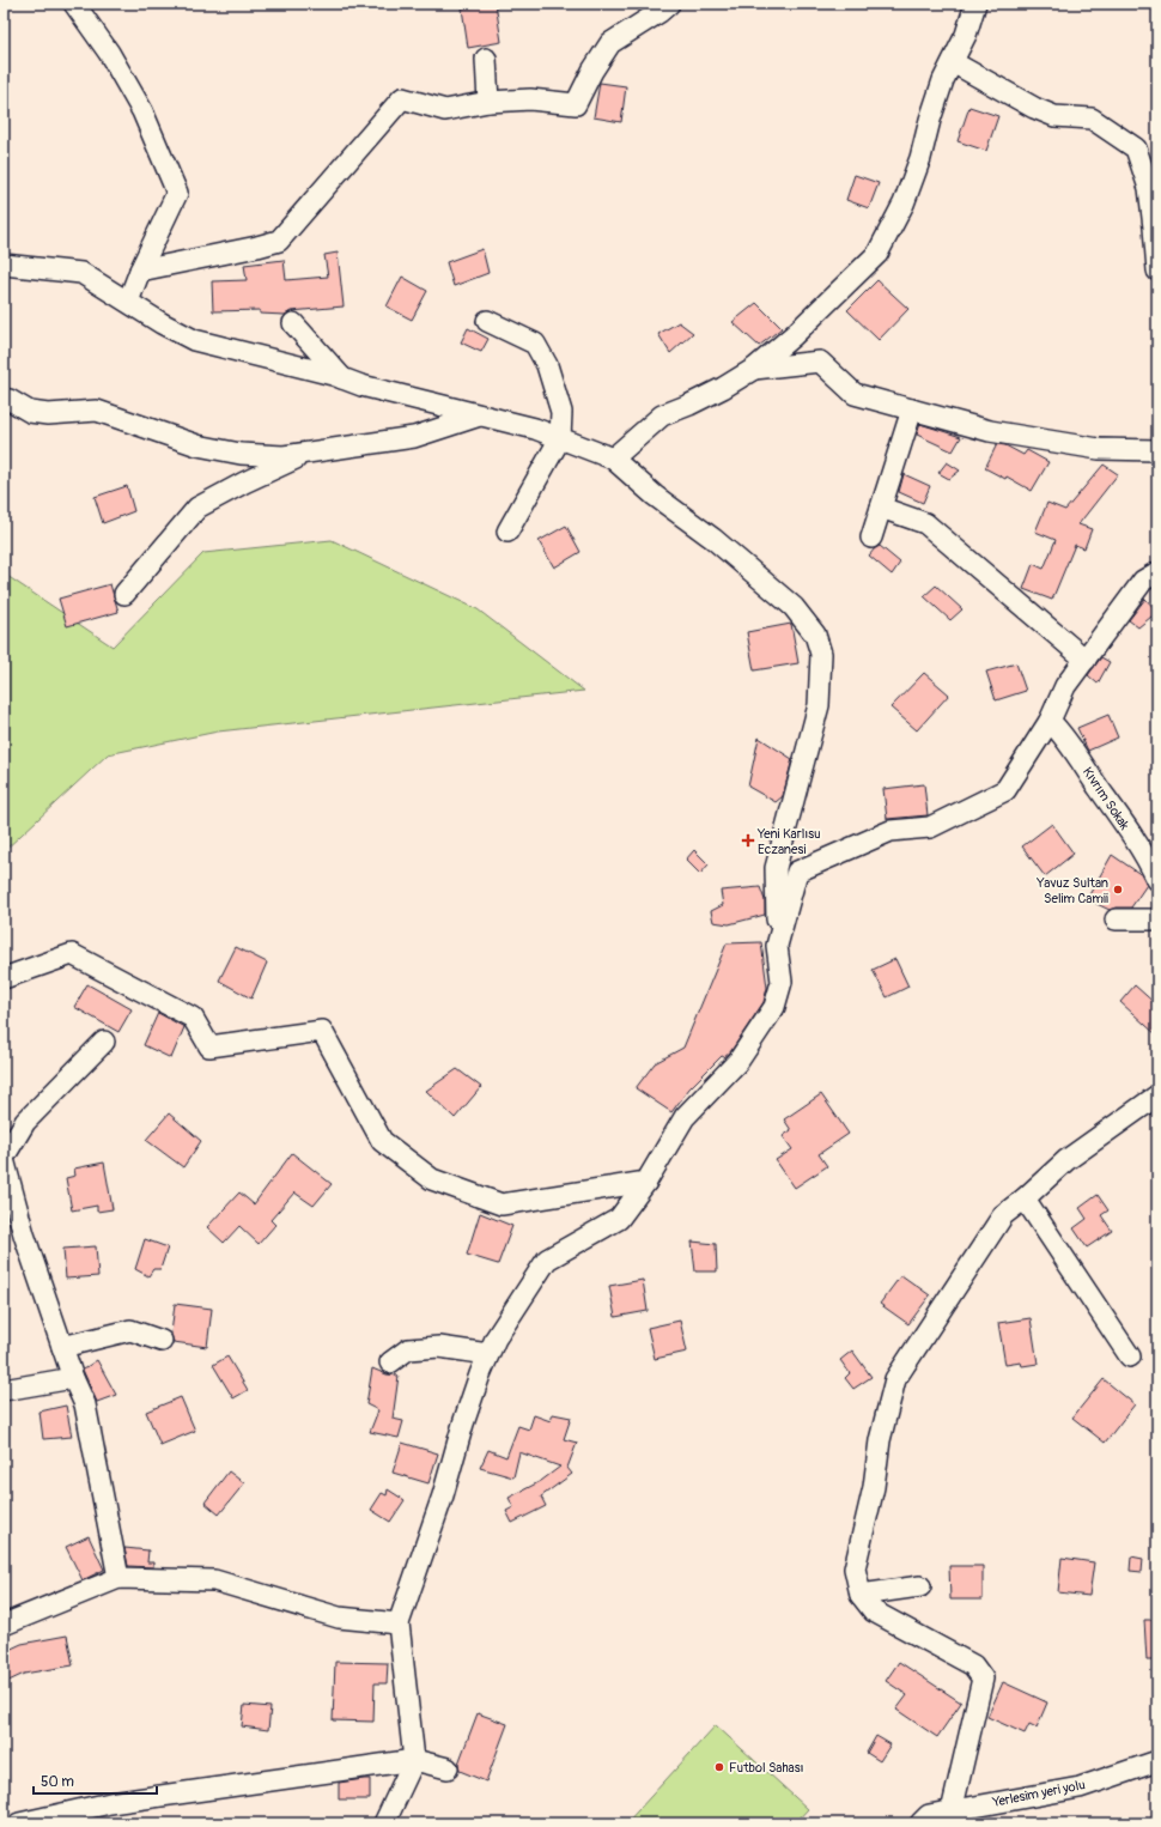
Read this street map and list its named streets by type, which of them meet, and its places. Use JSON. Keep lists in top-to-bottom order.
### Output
{
  "streets": {
    "street": ["Kıvrım Sokak", "Yerlesim yeri yolu"]
  },
  "places": {
    "health": ["Yeni Karlısu Eczanesi"],
    "other": ["Yavuz Sultan Selim Camii", "Futbol Sahası"]
  },
  "scale_bar": "50 m"
}
